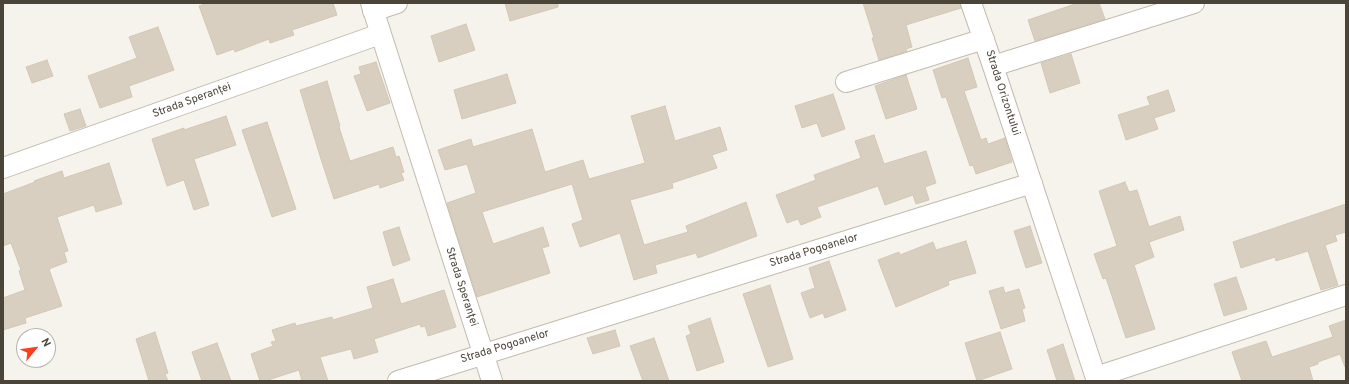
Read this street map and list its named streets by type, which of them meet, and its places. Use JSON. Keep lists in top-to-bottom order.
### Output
{
  "streets": {
    "street": ["Strada Orizontului", "Strada Speranței", "Strada Pogoanelor"]
  },
  "crossings": [
    ["Strada Orizontului", "Strada Pogoanelor"],
    ["Strada Speranței", "Strada Pogoanelor"]
  ],
  "north": "top right"
}
